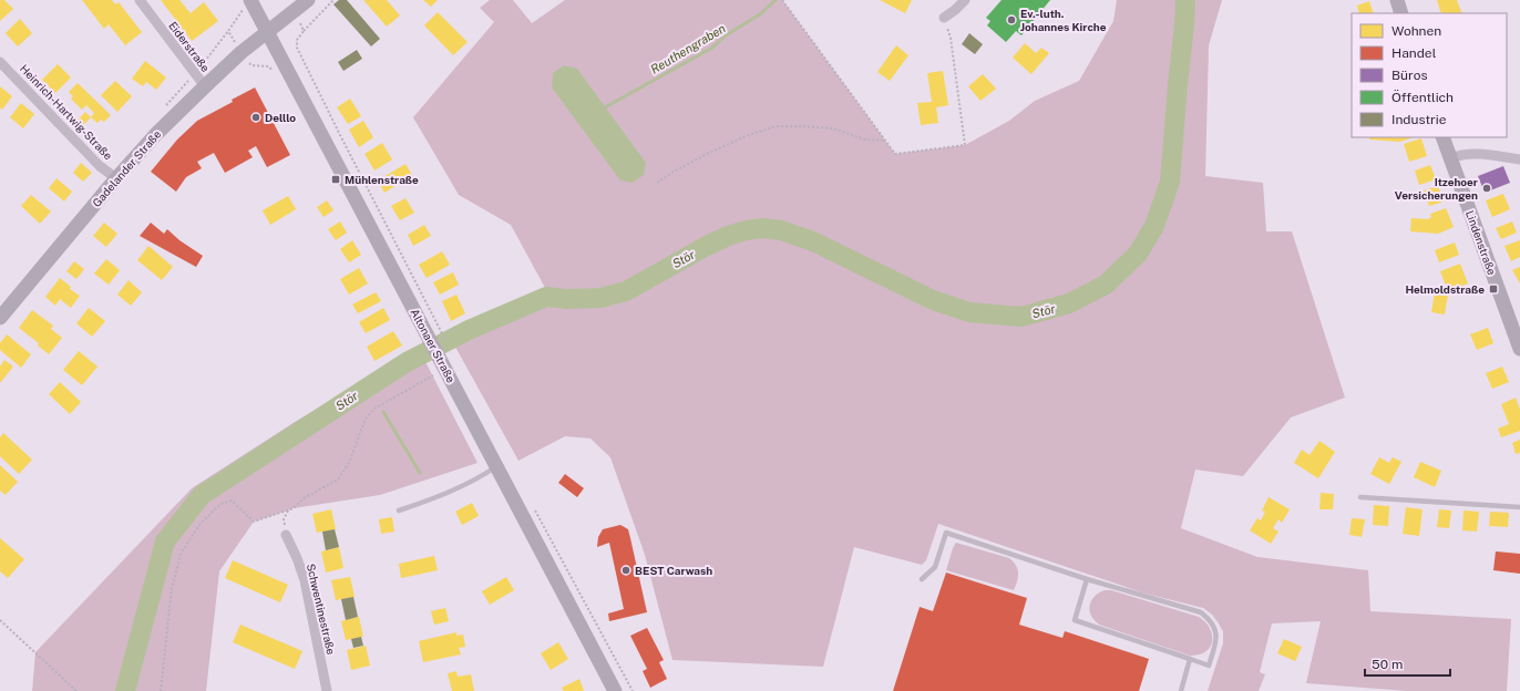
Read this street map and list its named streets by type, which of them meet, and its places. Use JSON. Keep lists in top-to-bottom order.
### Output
{
  "streets": {
    "main road": ["Gadelander Straße", "Lindenstraße", "Altonaer Straße"],
    "street": ["Eiderstraße", "Heinrich-Hartwig-Straße", "Schwentinestraße"]
  },
  "crossings": [
    ["Eiderstraße", "Gadelander Straße"],
    ["Heinrich-Hartwig-Straße", "Gadelander Straße"],
    ["Gadelander Straße", "Altonaer Straße"]
  ],
  "water": ["Reuthengraben", "Stör"],
  "places": {
    "other": [
      "Ev.-luth. Johannes Kirche",
      "Delllo",
      "Itzehoer Versicherungen",
      "BEST Carwash"
    ],
    "transit": ["Mühlenstraße", "Helmoldstraße"]
  },
  "legend": [
    "Wohnen",
    "Handel",
    "Büros",
    "Öffentlich",
    "Industrie"
  ],
  "scale_bar": "50 m"
}
